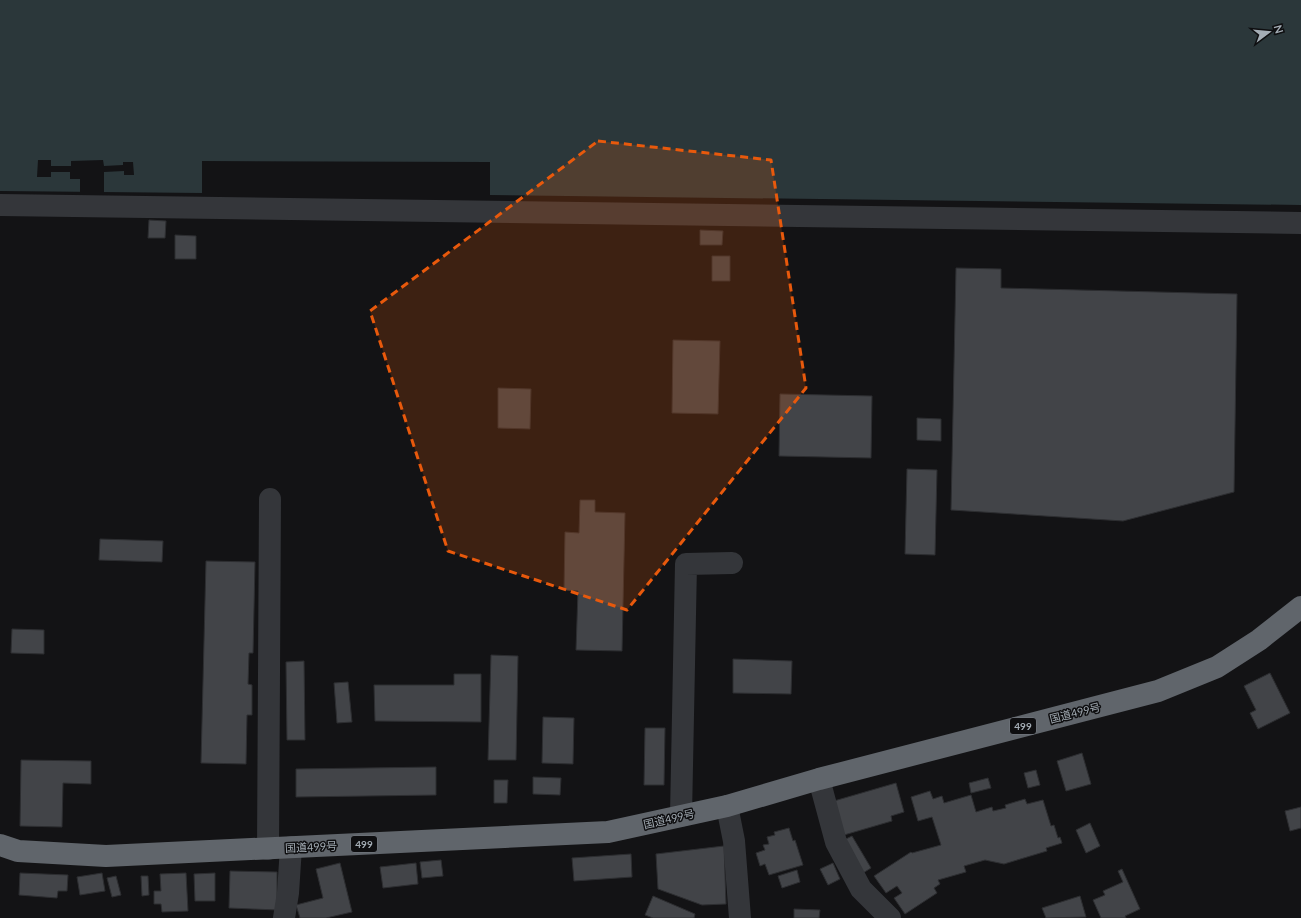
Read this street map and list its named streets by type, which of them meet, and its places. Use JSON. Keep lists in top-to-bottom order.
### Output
{
  "streets": {
    "highway": ["国道499号", "499"]
  },
  "north": "right"
}
